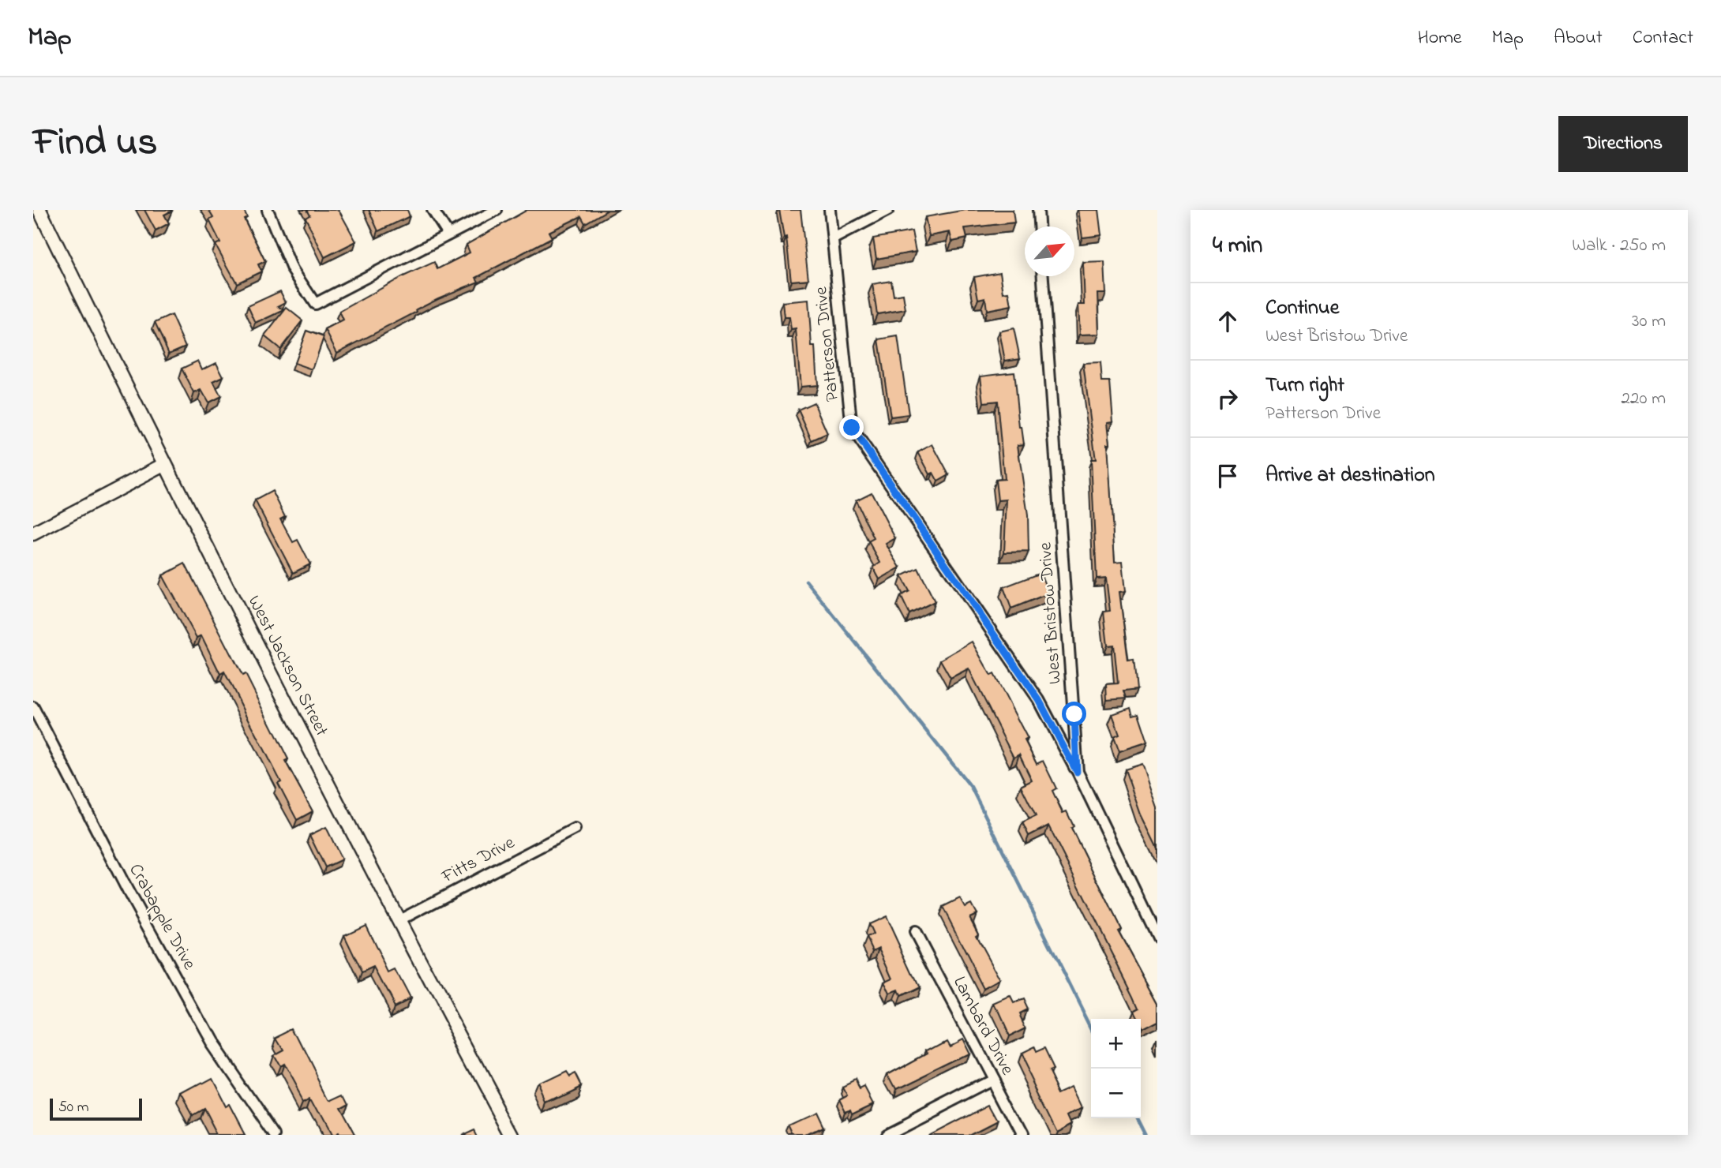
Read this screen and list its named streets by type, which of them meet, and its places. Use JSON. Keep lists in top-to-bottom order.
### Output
{
  "streets": {
    "street": [
      "Patterson Drive",
      "West Bristow Drive",
      "West Jackson Street",
      "Fitts Drive",
      "Crabapple Drive",
      "Lambard Drive"
    ]
  },
  "crossings": [
    ["Patterson Drive", "West Bristow Drive"],
    ["West Jackson Street", "Fitts Drive"]
  ],
  "scale_bar": "50 m",
  "north": "top right",
  "page": {
    "header": "Map",
    "nav": [
      "Home",
      "Map",
      "About",
      "Contact"
    ],
    "title": "Find us",
    "buttons": "Directions",
    "heading": ["4 min", "Walk · 250 m"],
    "list": [
      ["Continue", "West Bristow Drive", "30 m"],
      ["Turn right", "Patterson Drive", "220 m"],
      "Arrive at destination"
    ],
    "map_buttons": ["+", "−"],
    "scale": "50 m"
  }
}
